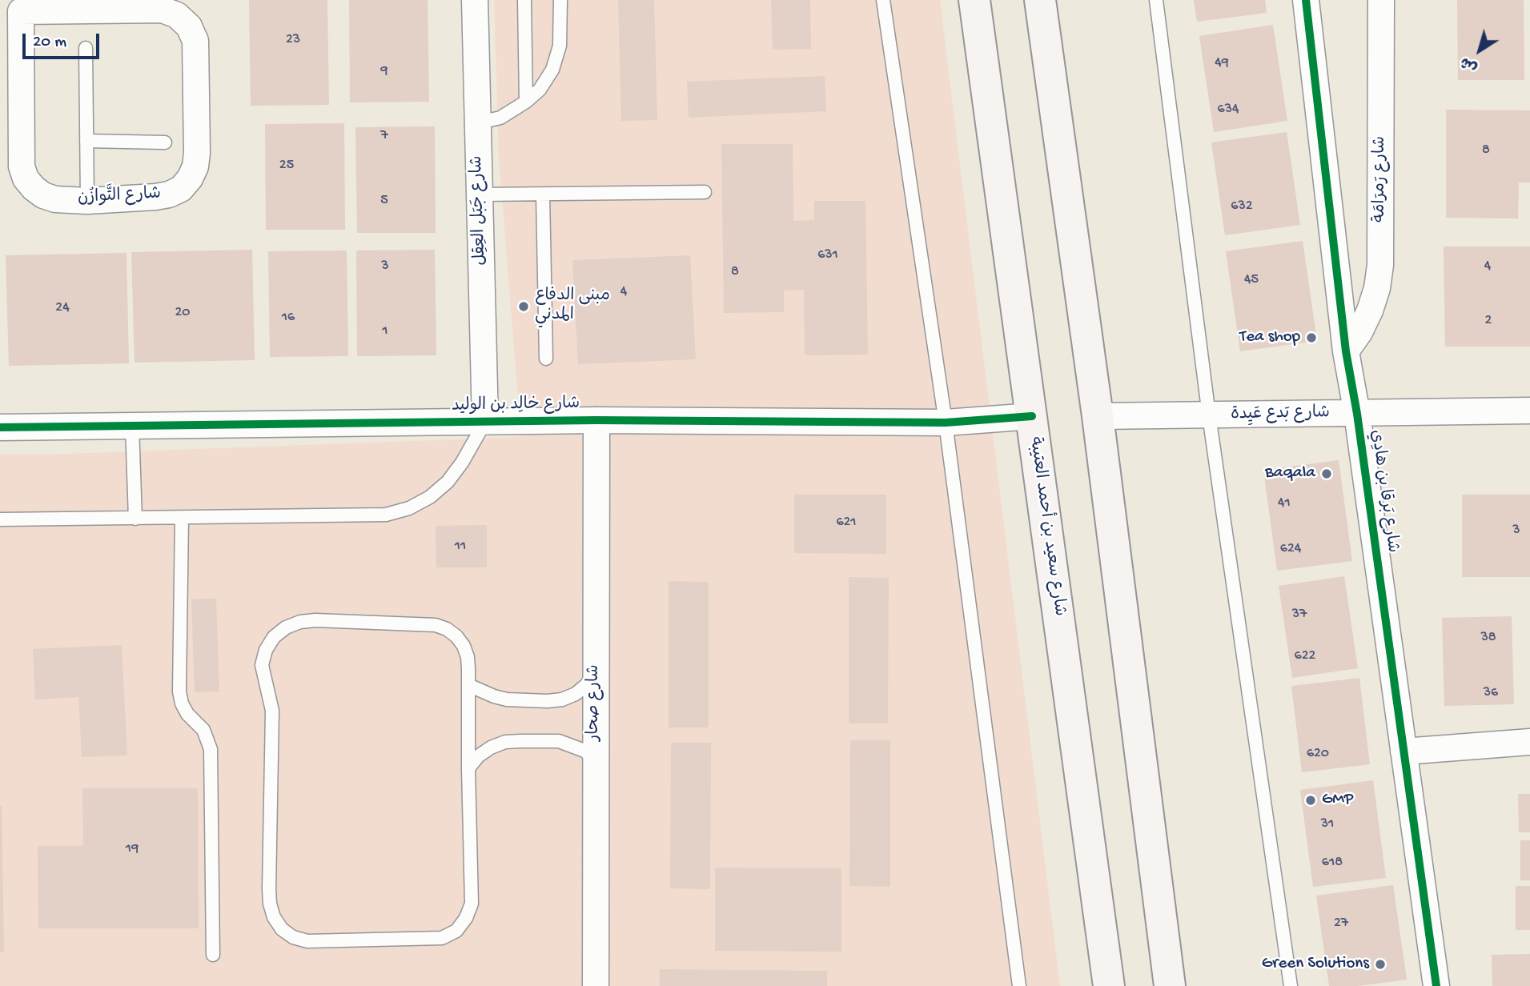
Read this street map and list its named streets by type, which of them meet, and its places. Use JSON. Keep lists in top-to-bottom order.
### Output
{
  "streets": {
    "main road": ["شارع سعيد بن أحمد العتيبة"],
    "street": [
      "شارع رَمرَامَة",
      "شارع التَّوازُن",
      "شارع جَبَل العِقِل",
      "شارع خالِد بن الوليد",
      "شارع بَدع عَيِدة",
      "شارع بَرقا بن هادِي",
      "شارع صحار"
    ]
  },
  "crossings": [
    ["شارع رَمرَامَة", "شارع بَرقا بن هادِي"],
    ["شارع جَبَل العِقِل", "شارع خالِد بن الوليد"],
    ["شارع خالِد بن الوليد", "شارع سعيد بن أحمد العتيبة"],
    ["شارع خالِد بن الوليد", "شارع صحار"],
    ["شارع بَدع عَيِدة", "شارع بَرقا بن هادِي"]
  ],
  "places": [
    "مبنى الدفاع المدني",
    "Tea shop",
    "Baqala",
    "GMP",
    "Green Solutions"
  ],
  "house_numbers": [
    "23",
    "49",
    "9",
    "634",
    "7",
    "8",
    "25",
    "5",
    "632",
    "631",
    "3",
    "4",
    "8",
    "45",
    "4",
    "24",
    "20",
    "16",
    "2",
    "1",
    "41",
    "621",
    "3",
    "11",
    "624",
    "37",
    "38",
    "622",
    "36",
    "620",
    "31",
    "19",
    "618",
    "27"
  ],
  "scale_bar": "20 m",
  "north": "bottom left"
}
